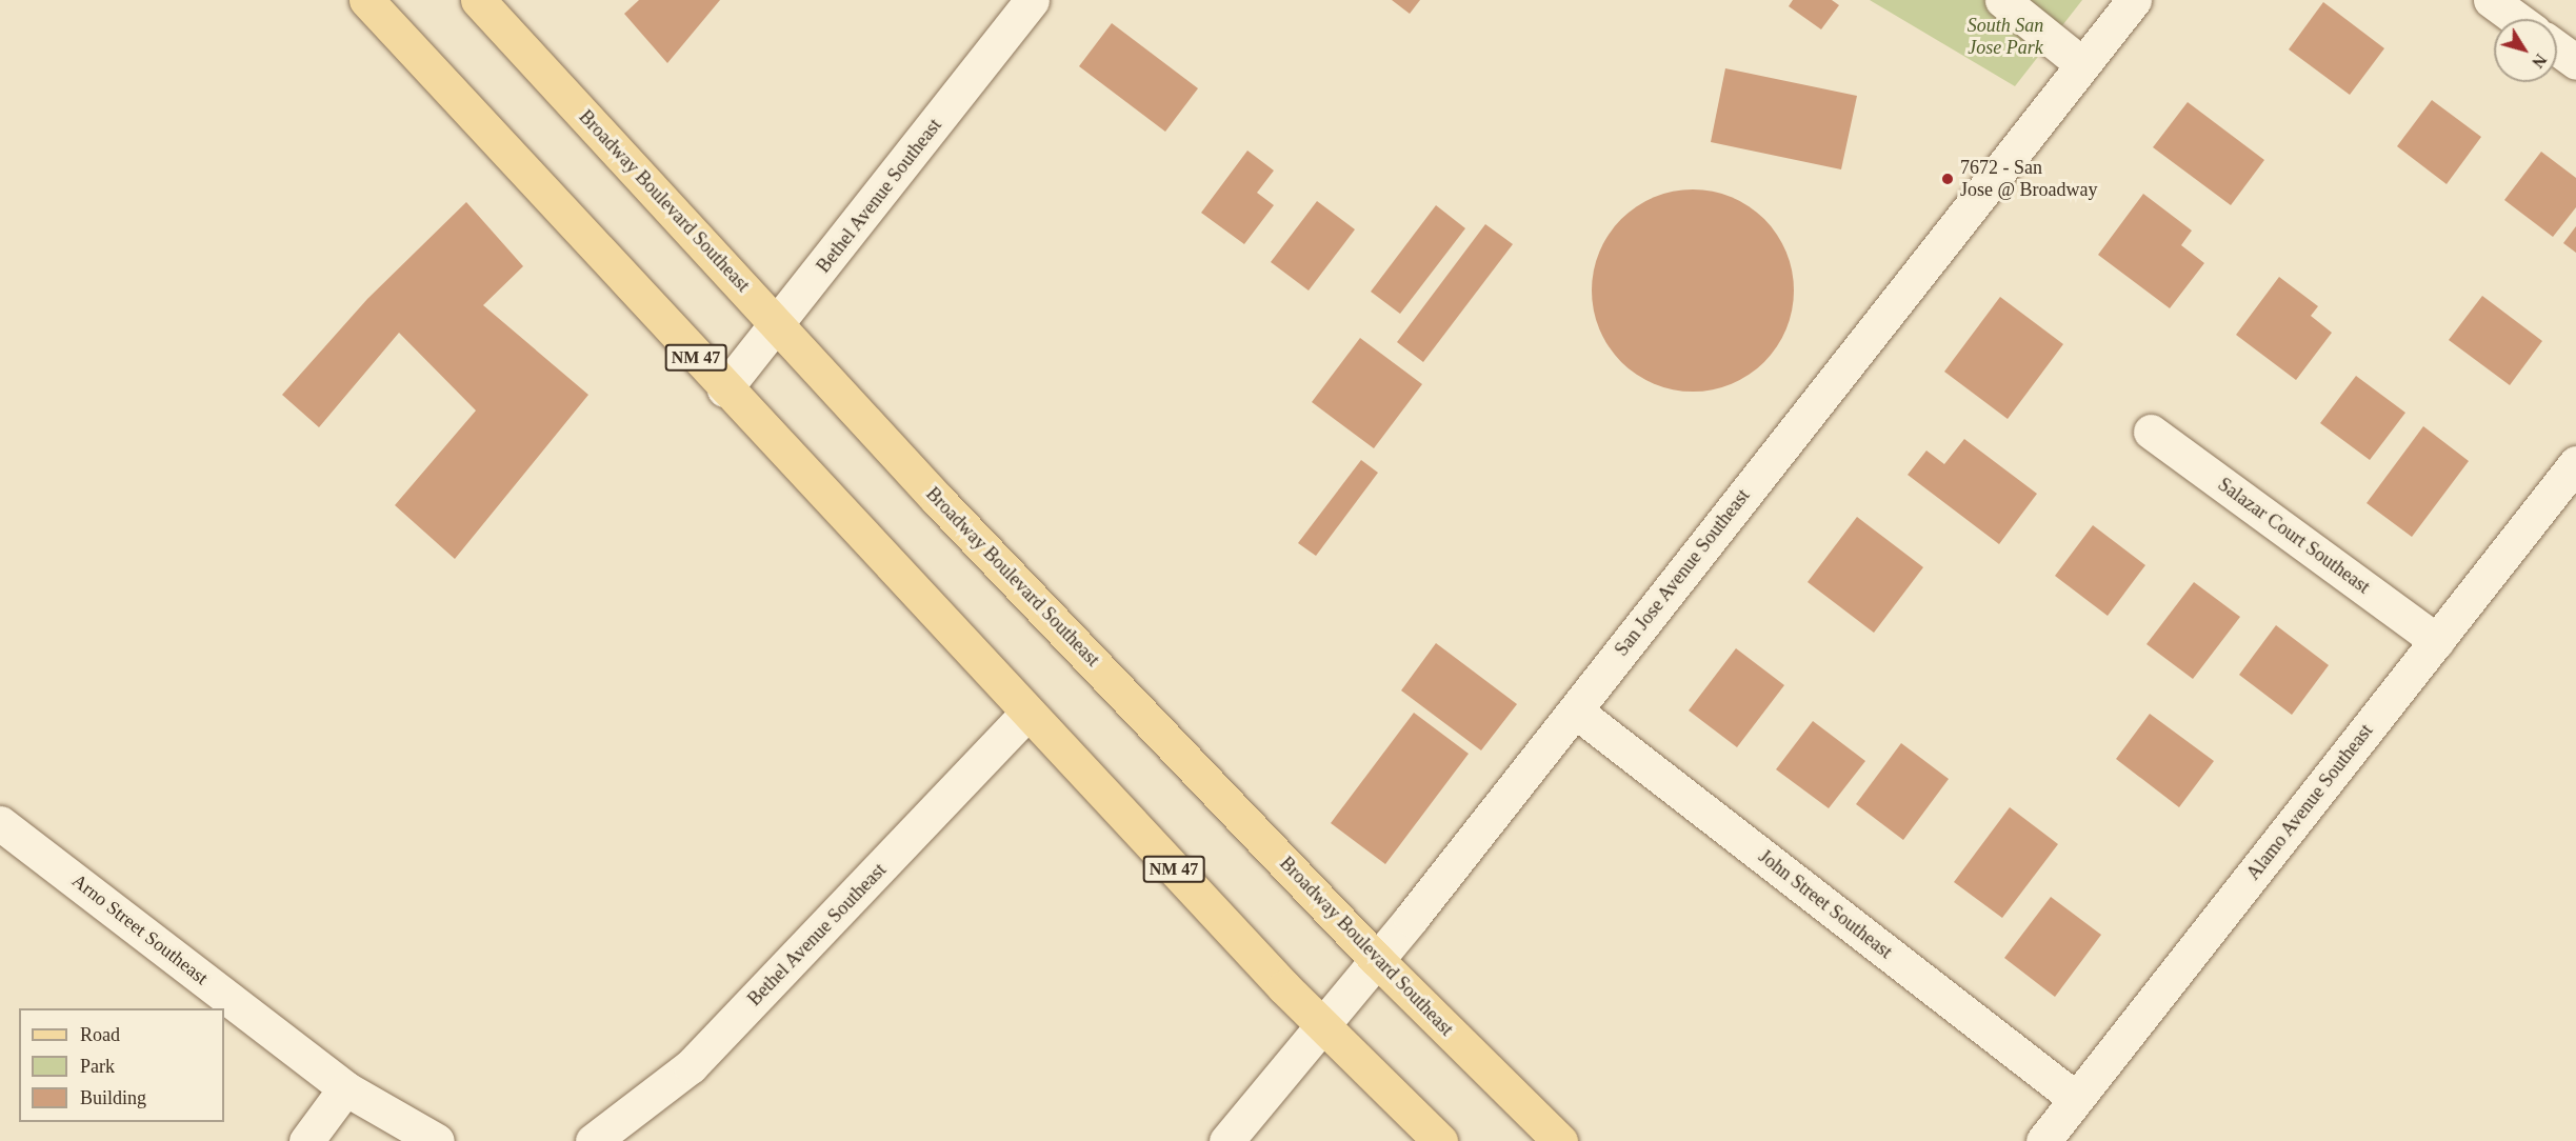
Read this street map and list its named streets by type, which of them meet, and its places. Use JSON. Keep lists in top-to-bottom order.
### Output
{
  "streets": {
    "main road": ["Broadway Boulevard Southeast", "NM 47"],
    "street": [
      "Bethel Avenue Southeast",
      "Salazar Court Southeast",
      "San Jose Avenue Southeast",
      "Alamo Avenue Southeast",
      "John Street Southeast",
      "Arno Street Southeast"
    ]
  },
  "crossings": [
    ["Bethel Avenue Southeast", "Broadway Boulevard Southeast"],
    ["Bethel Avenue Southeast", "NM 47"],
    ["Broadway Boulevard Southeast", "San Jose Avenue Southeast"],
    ["NM 47", "San Jose Avenue Southeast"],
    ["Salazar Court Southeast", "Alamo Avenue Southeast"],
    ["San Jose Avenue Southeast", "John Street Southeast"],
    ["Alamo Avenue Southeast", "John Street Southeast"]
  ],
  "parks": ["South San Jose Park"],
  "places": ["7672 - San Jose @ Broadway"],
  "legend": ["Road", "Park", "Building"],
  "north": "bottom right"
}
